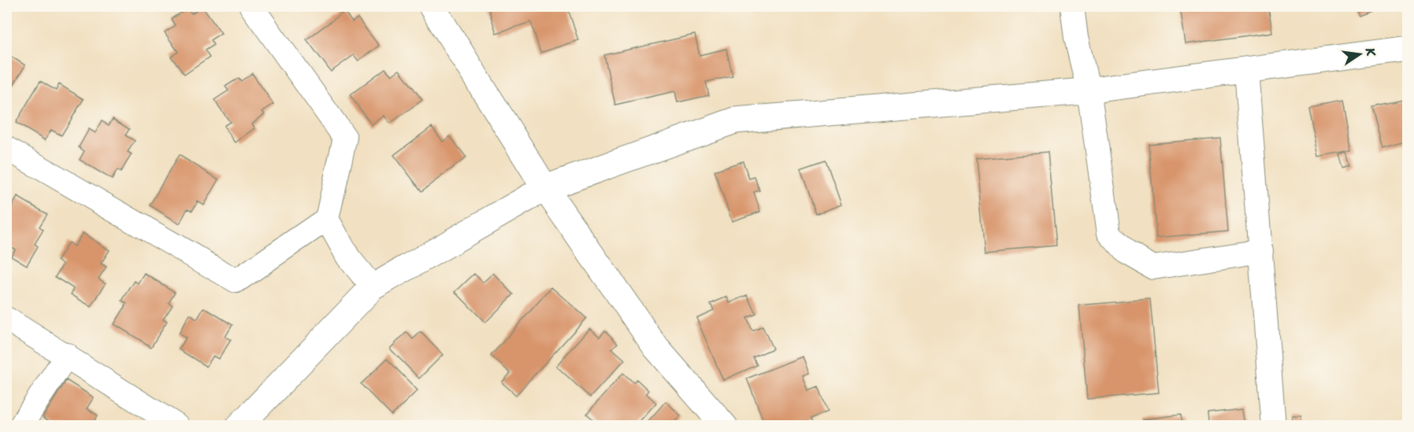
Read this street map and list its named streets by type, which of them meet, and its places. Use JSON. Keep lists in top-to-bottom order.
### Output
{
  "north": "right"
}
